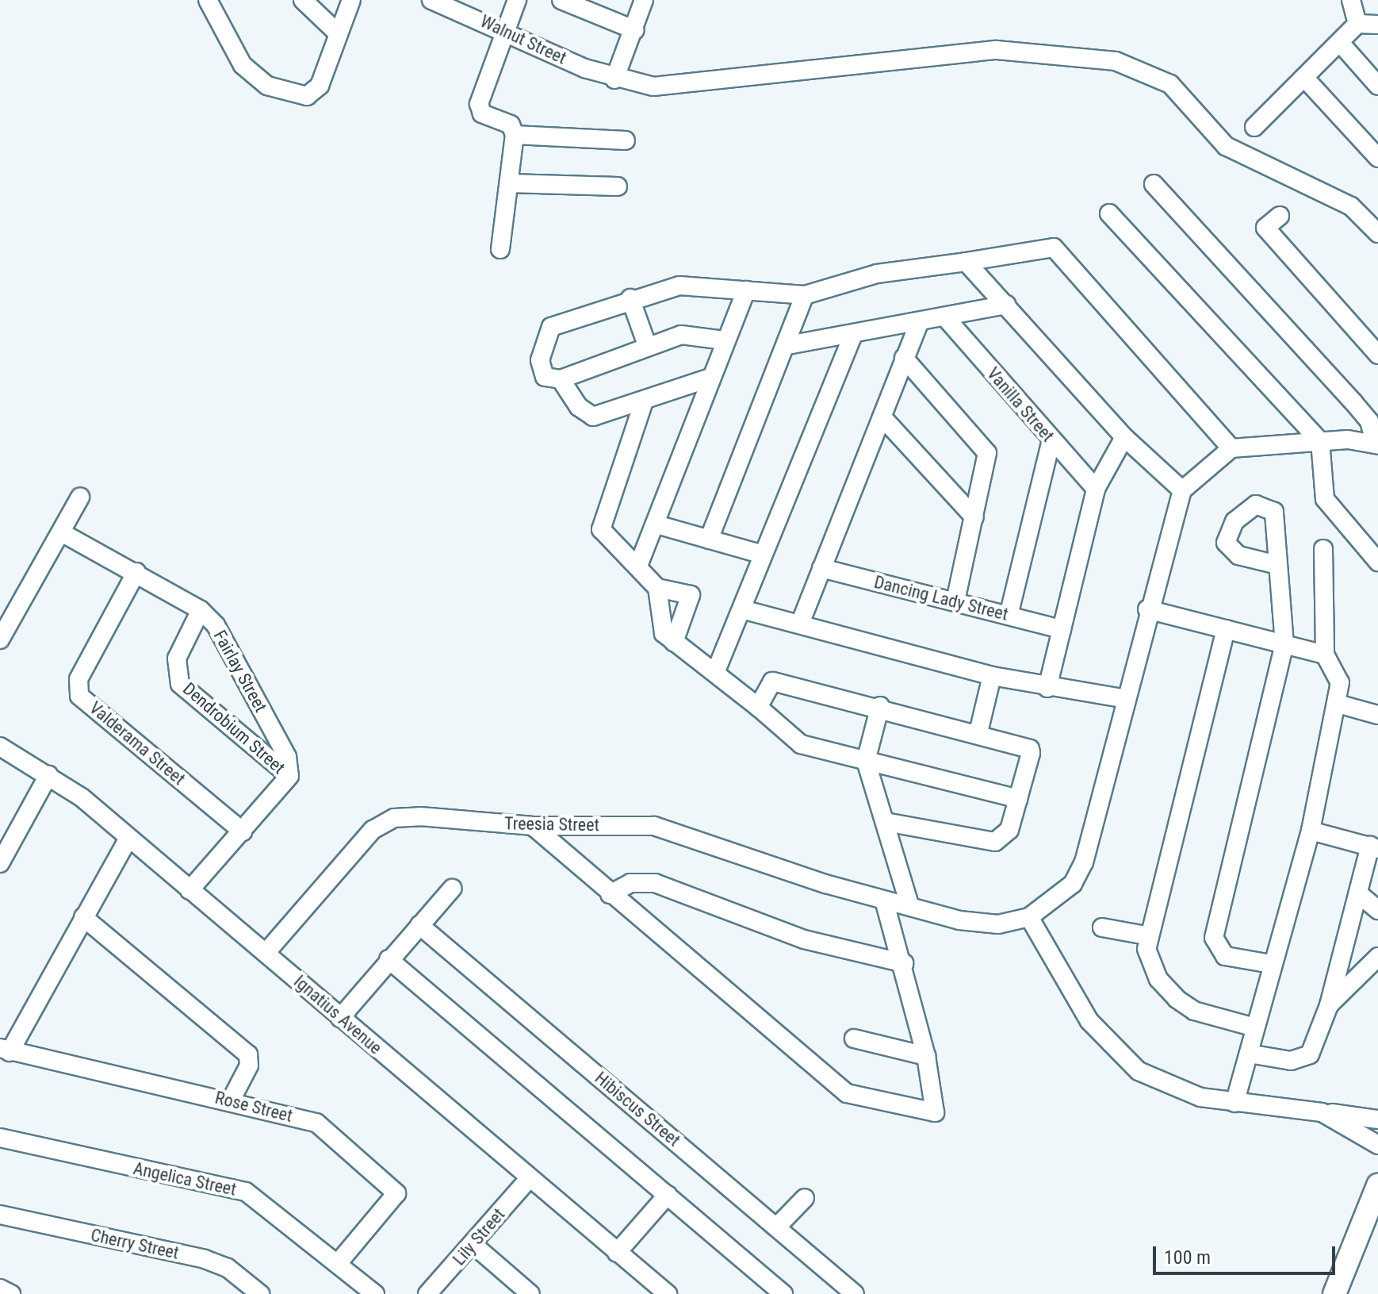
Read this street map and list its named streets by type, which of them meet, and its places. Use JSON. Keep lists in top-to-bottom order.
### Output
{
  "streets": {
    "street": [
      "Walnut Street",
      "Vanilla Street",
      "Dancing Lady Street",
      "Fairlay Street",
      "Dendrobium Street",
      "Valderama Street",
      "Treesia Street",
      "Ignatius Avenue",
      "Rose Street",
      "Hibiscus Street",
      "Angelica Street",
      "Lily Street",
      "Cherry Street"
    ]
  },
  "crossings": [
    ["Fairlay Street", "Dendrobium Street"],
    ["Fairlay Street", "Valderama Street"],
    ["Treesia Street", "Ignatius Avenue"],
    ["Ignatius Avenue", "Lily Street"],
    ["Rose Street", "Angelica Street"]
  ],
  "scale_bar": "100 m"
}
